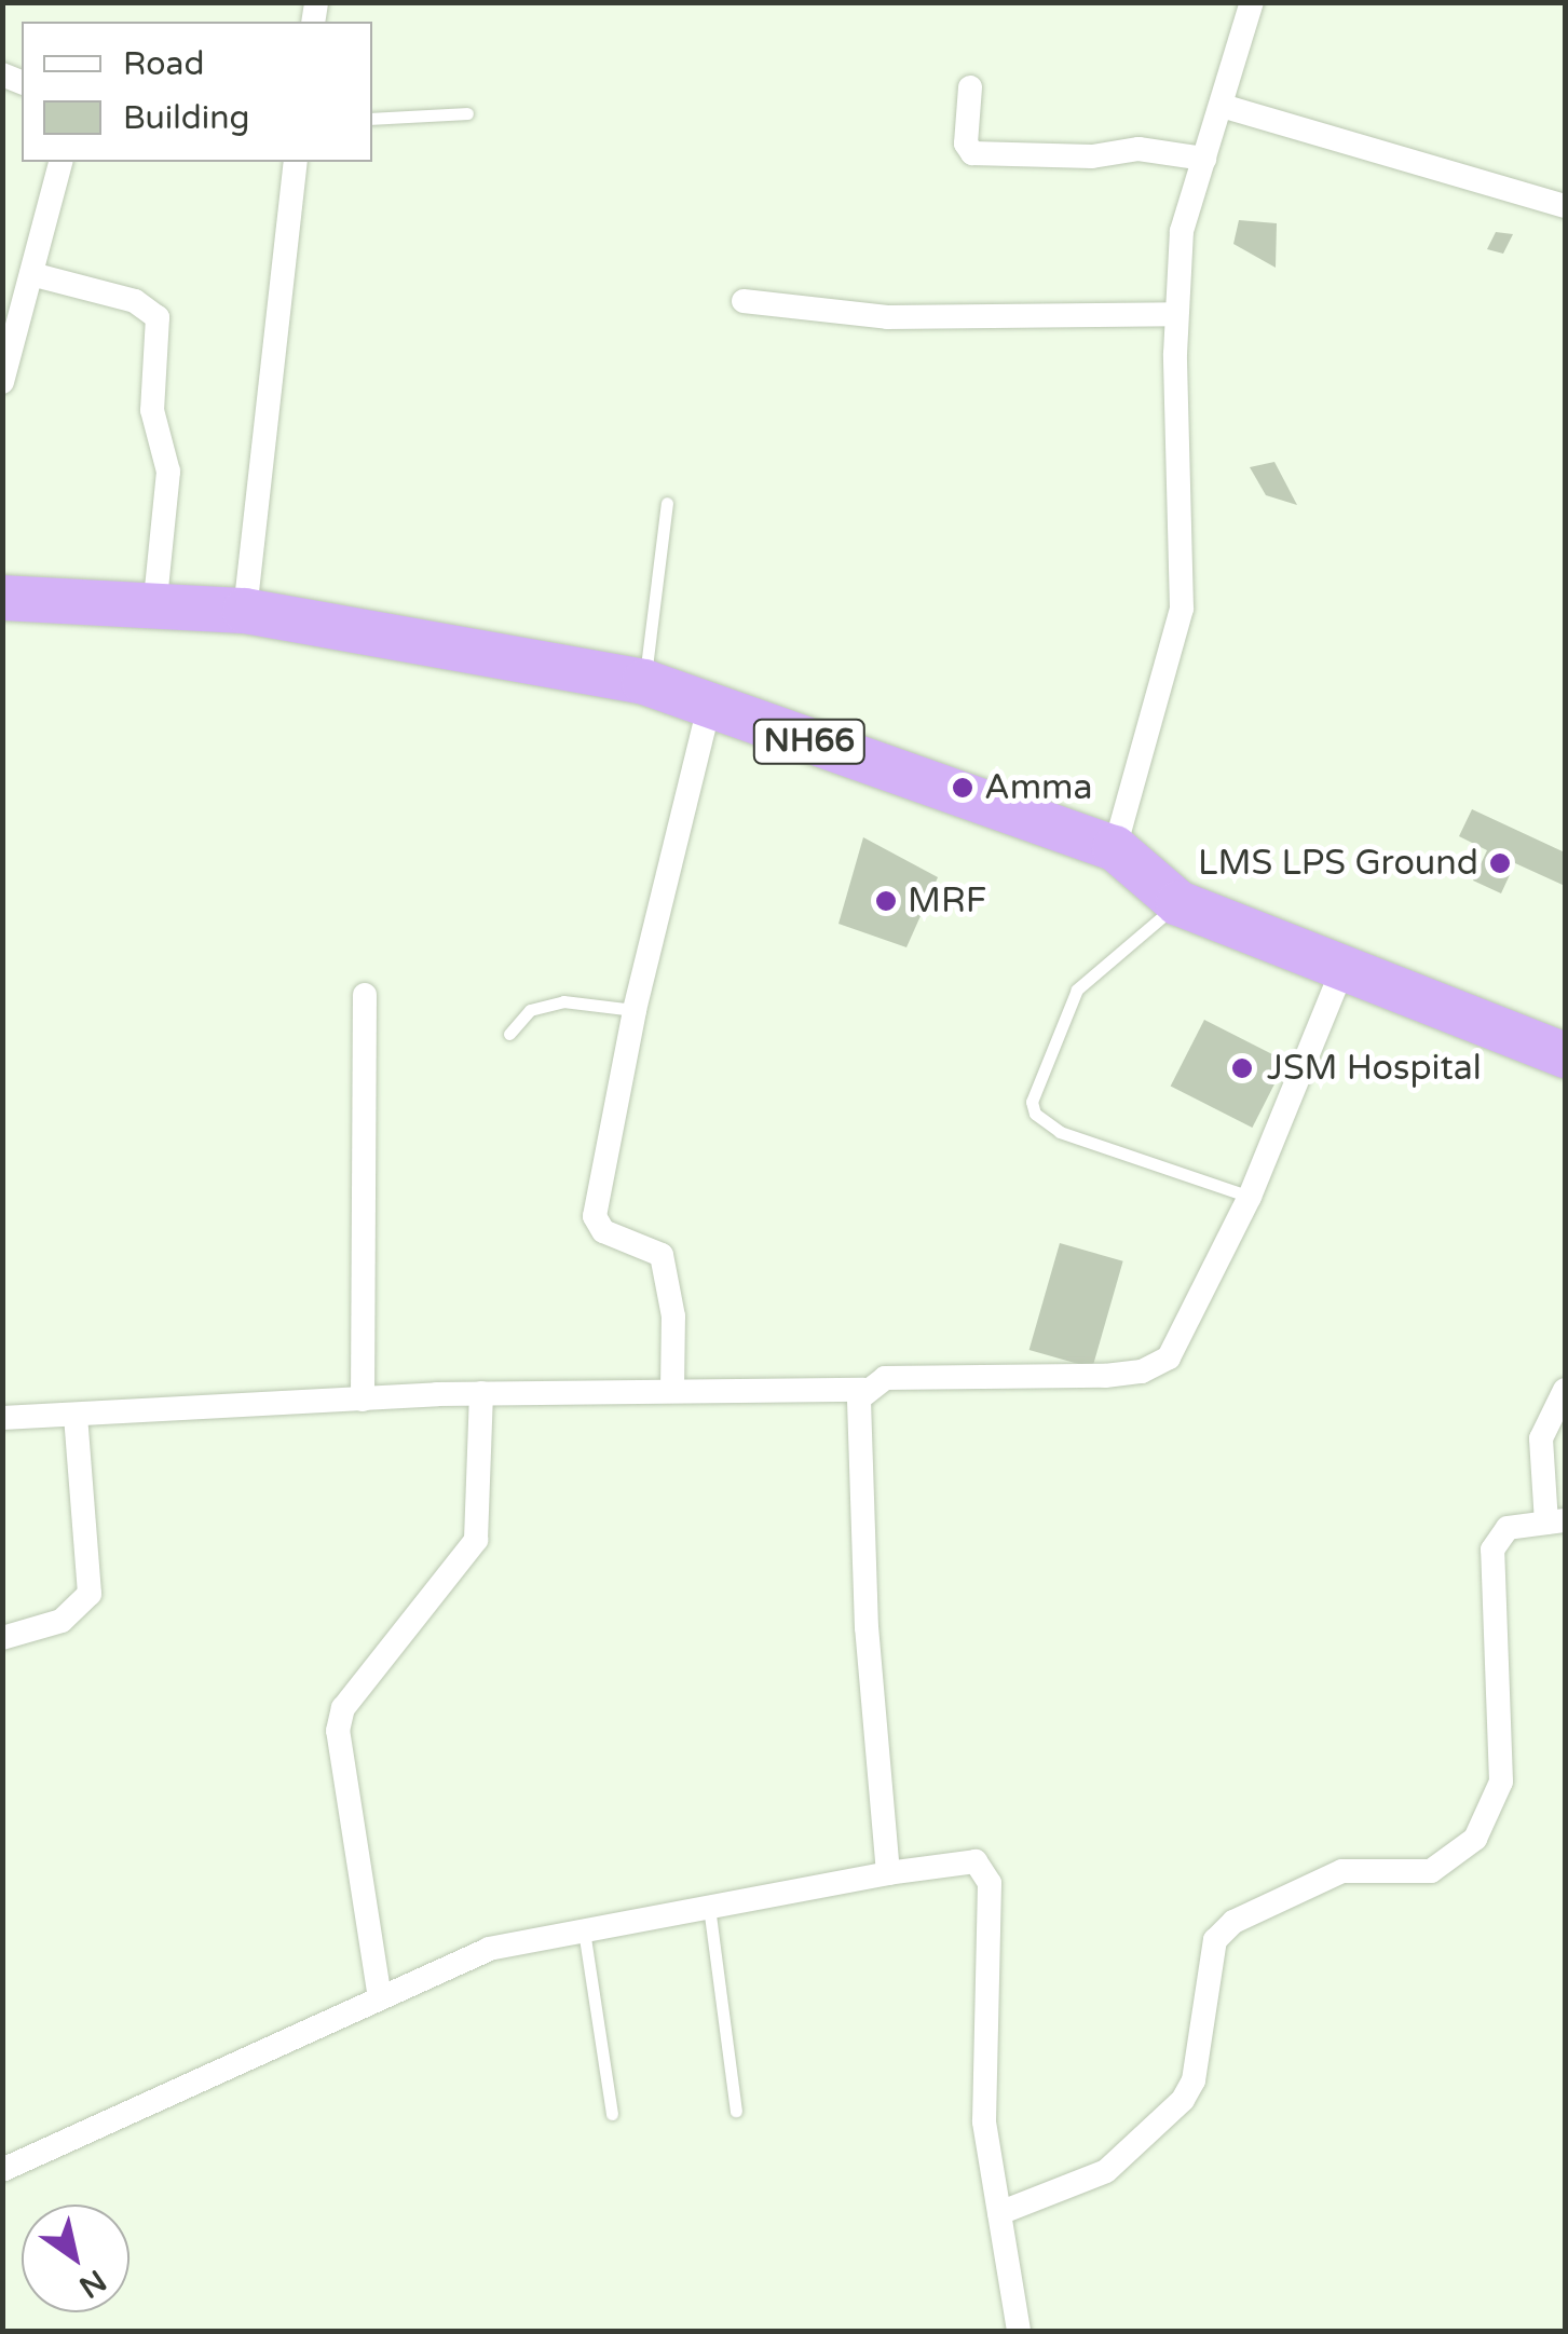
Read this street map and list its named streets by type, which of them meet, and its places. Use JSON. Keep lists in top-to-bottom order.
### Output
{
  "streets": {
    "highway": ["NH66"]
  },
  "places": [
    "Amma",
    "LMS LPS Ground",
    "MRF",
    "JSM Hospital"
  ],
  "legend": ["Road", "Building"],
  "north": "bottom right"
}
